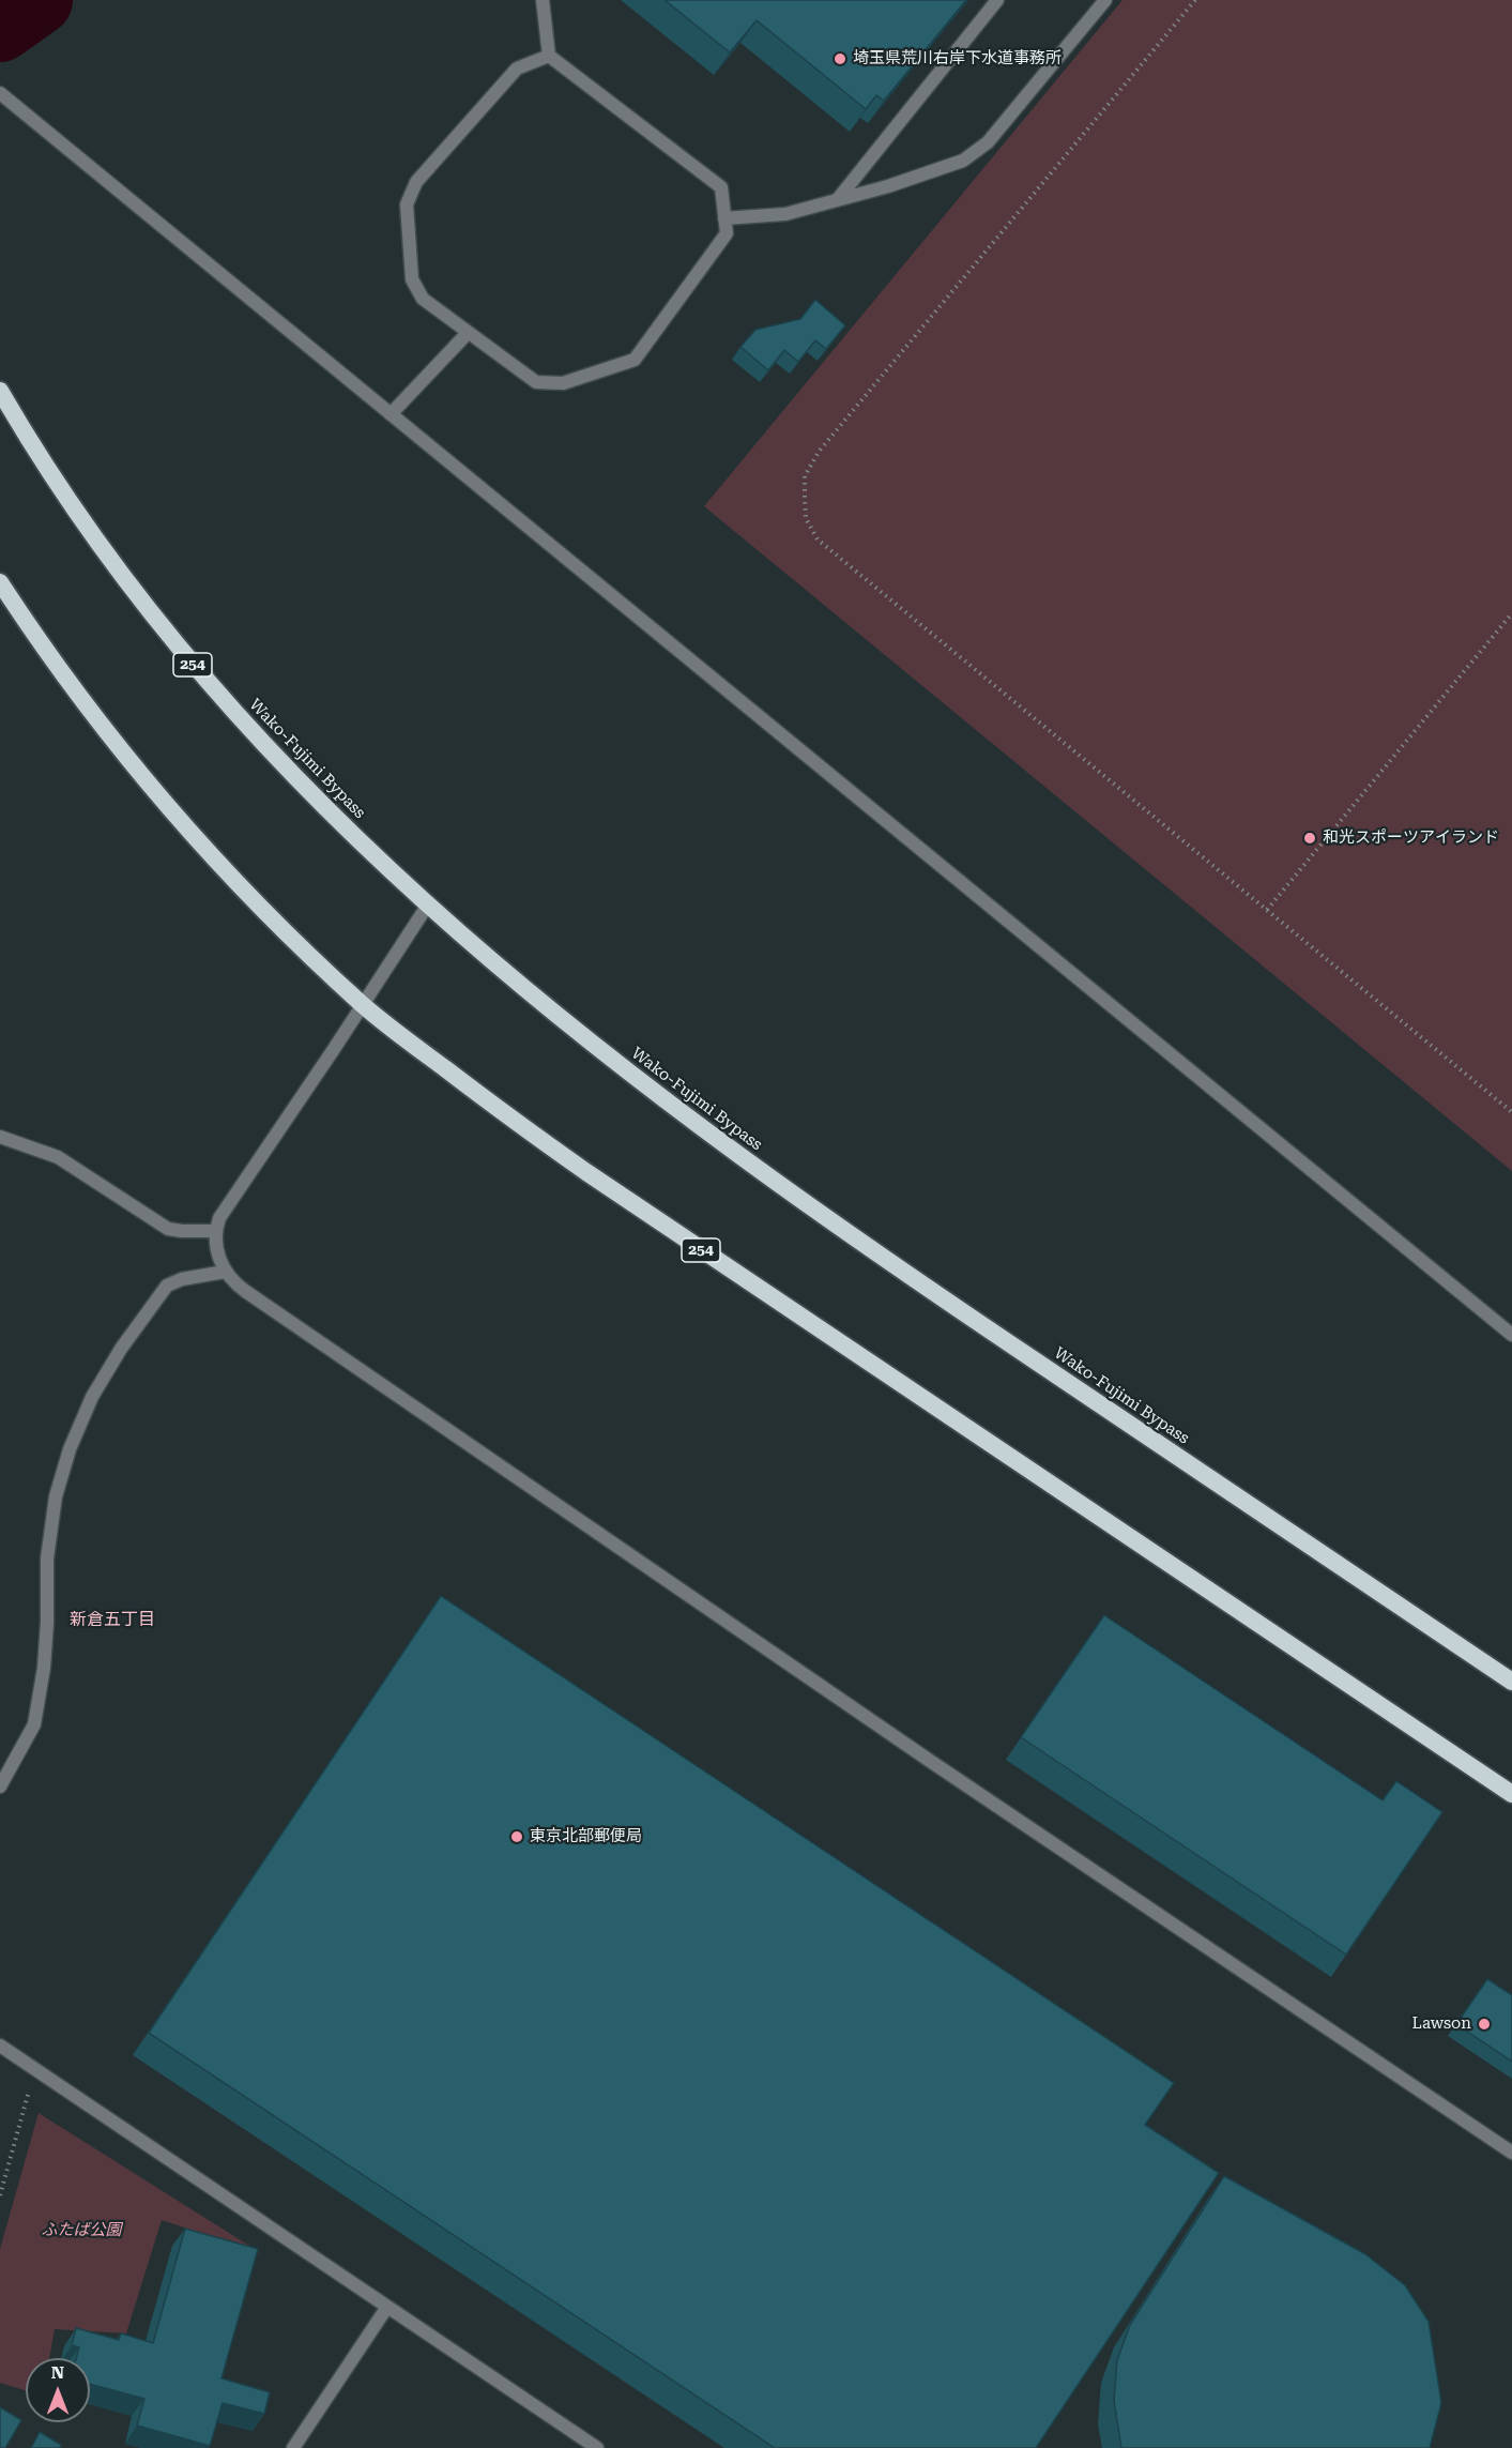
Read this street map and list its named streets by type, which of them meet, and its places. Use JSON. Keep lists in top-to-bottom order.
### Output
{
  "streets": {
    "highway": ["254", "Wako-Fujimi Bypass"]
  },
  "districts": ["新倉五丁目"],
  "parks": ["ふたば公園"],
  "places": [
    "埼玉県荒川右岸下水道事務所",
    "和光スポーツアイランド",
    "東京北部郵便局",
    "Lawson"
  ],
  "north": "top"
}
